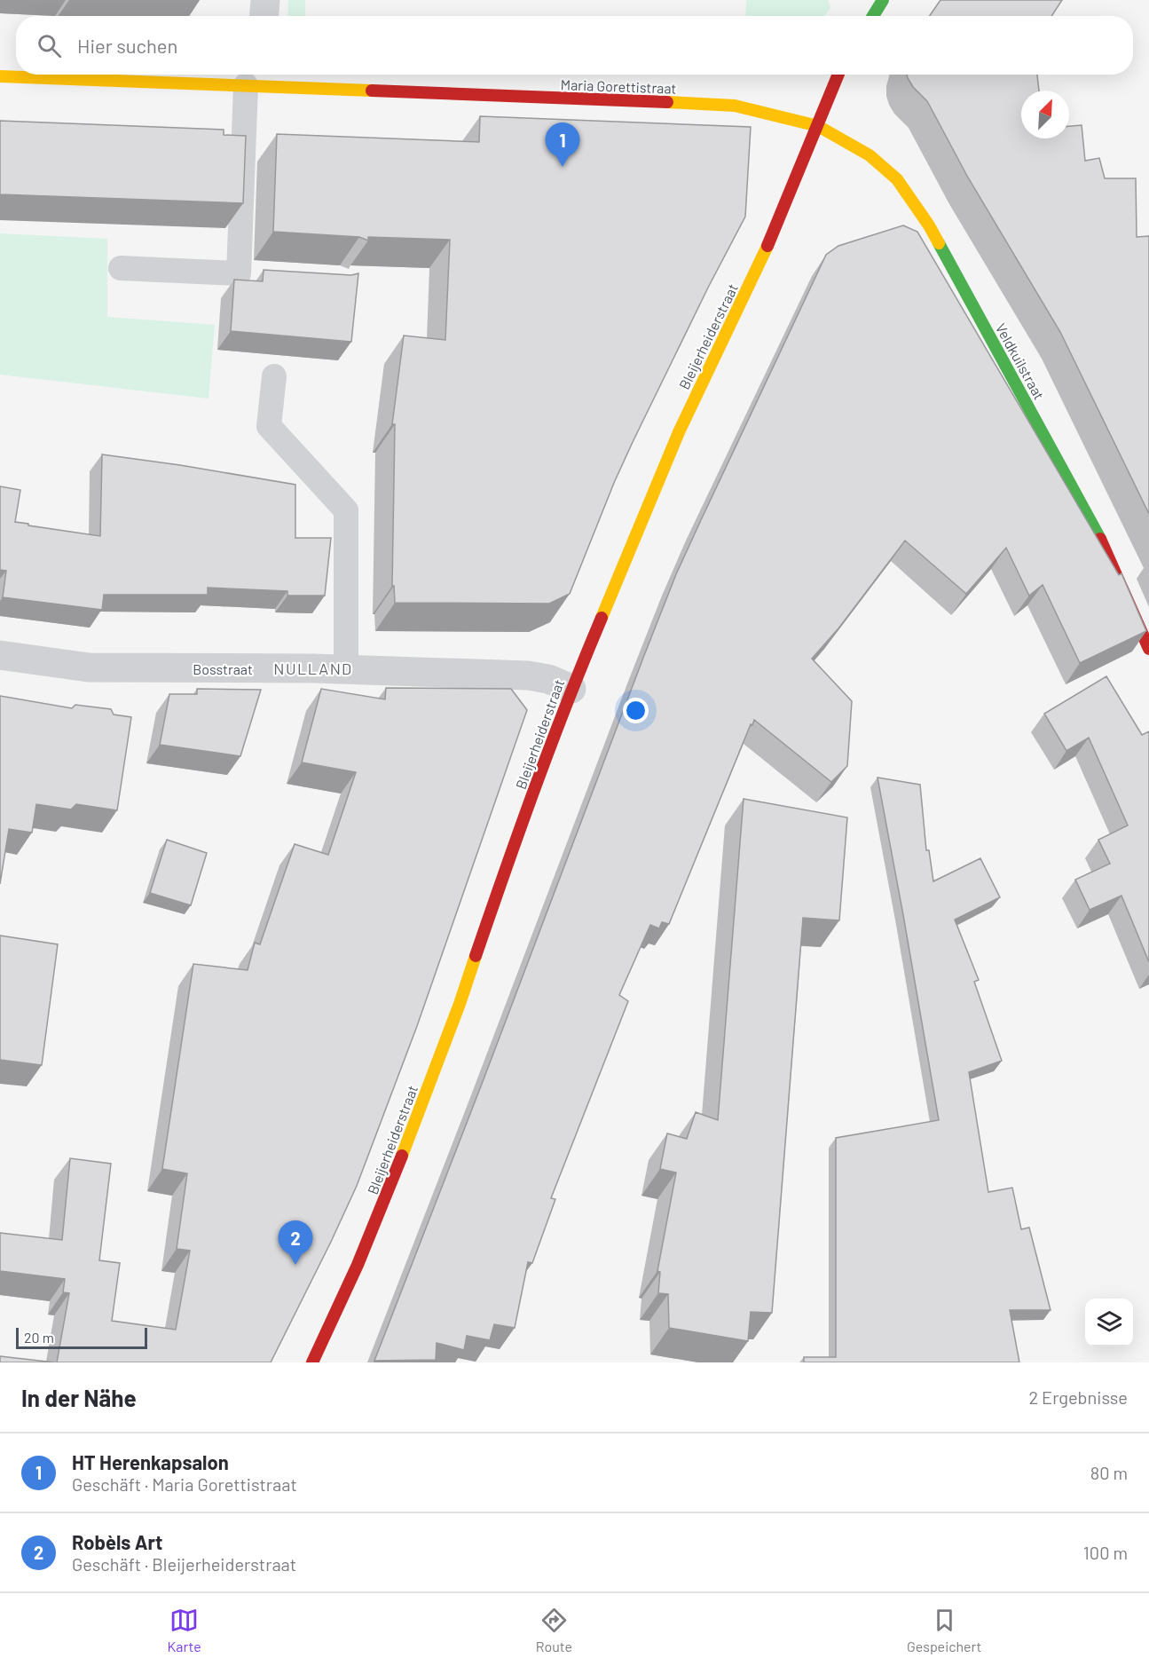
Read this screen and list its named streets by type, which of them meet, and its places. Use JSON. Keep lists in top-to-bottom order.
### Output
{
  "streets": {
    "street": [
      "Maria Gorettistraat",
      "Bleijerheiderstraat",
      "Veldkuilstraat",
      "Bosstraat"
    ]
  },
  "crossings": [
    ["Maria Gorettistraat", "Bleijerheiderstraat"],
    ["Maria Gorettistraat", "Veldkuilstraat"],
    ["Bleijerheiderstraat", "Veldkuilstraat"],
    ["Bleijerheiderstraat", "Bosstraat"]
  ],
  "districts": ["NULLAND"],
  "scale_bar": "20 m",
  "north": "top right",
  "page": {
    "search": "Hier suchen",
    "pins": ["1", "2"],
    "scale": "20 m",
    "heading": ["In der Nähe", "2 Ergebnisse"],
    "list": [
      {
        "mark": "1",
        "name": "HT Herenkapsalon",
        "note": "Geschäft · Maria Gorettistraat",
        "value": "80 m"
      },
      {
        "mark": "2",
        "name": "Robèls Art",
        "note": "Geschäft · Bleijerheiderstraat",
        "value": "100 m"
      }
    ],
    "nav": ["Karte", "Route", "Gespeichert"]
  }
}
